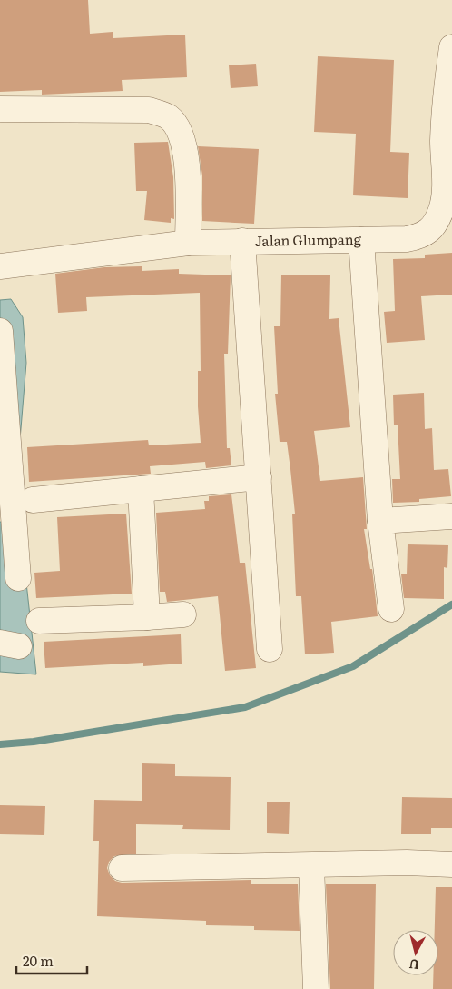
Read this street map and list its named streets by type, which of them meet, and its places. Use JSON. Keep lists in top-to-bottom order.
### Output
{
  "streets": {
    "street": ["Jalan Glumpang"]
  },
  "scale_bar": "20 m",
  "north": "bottom"
}
